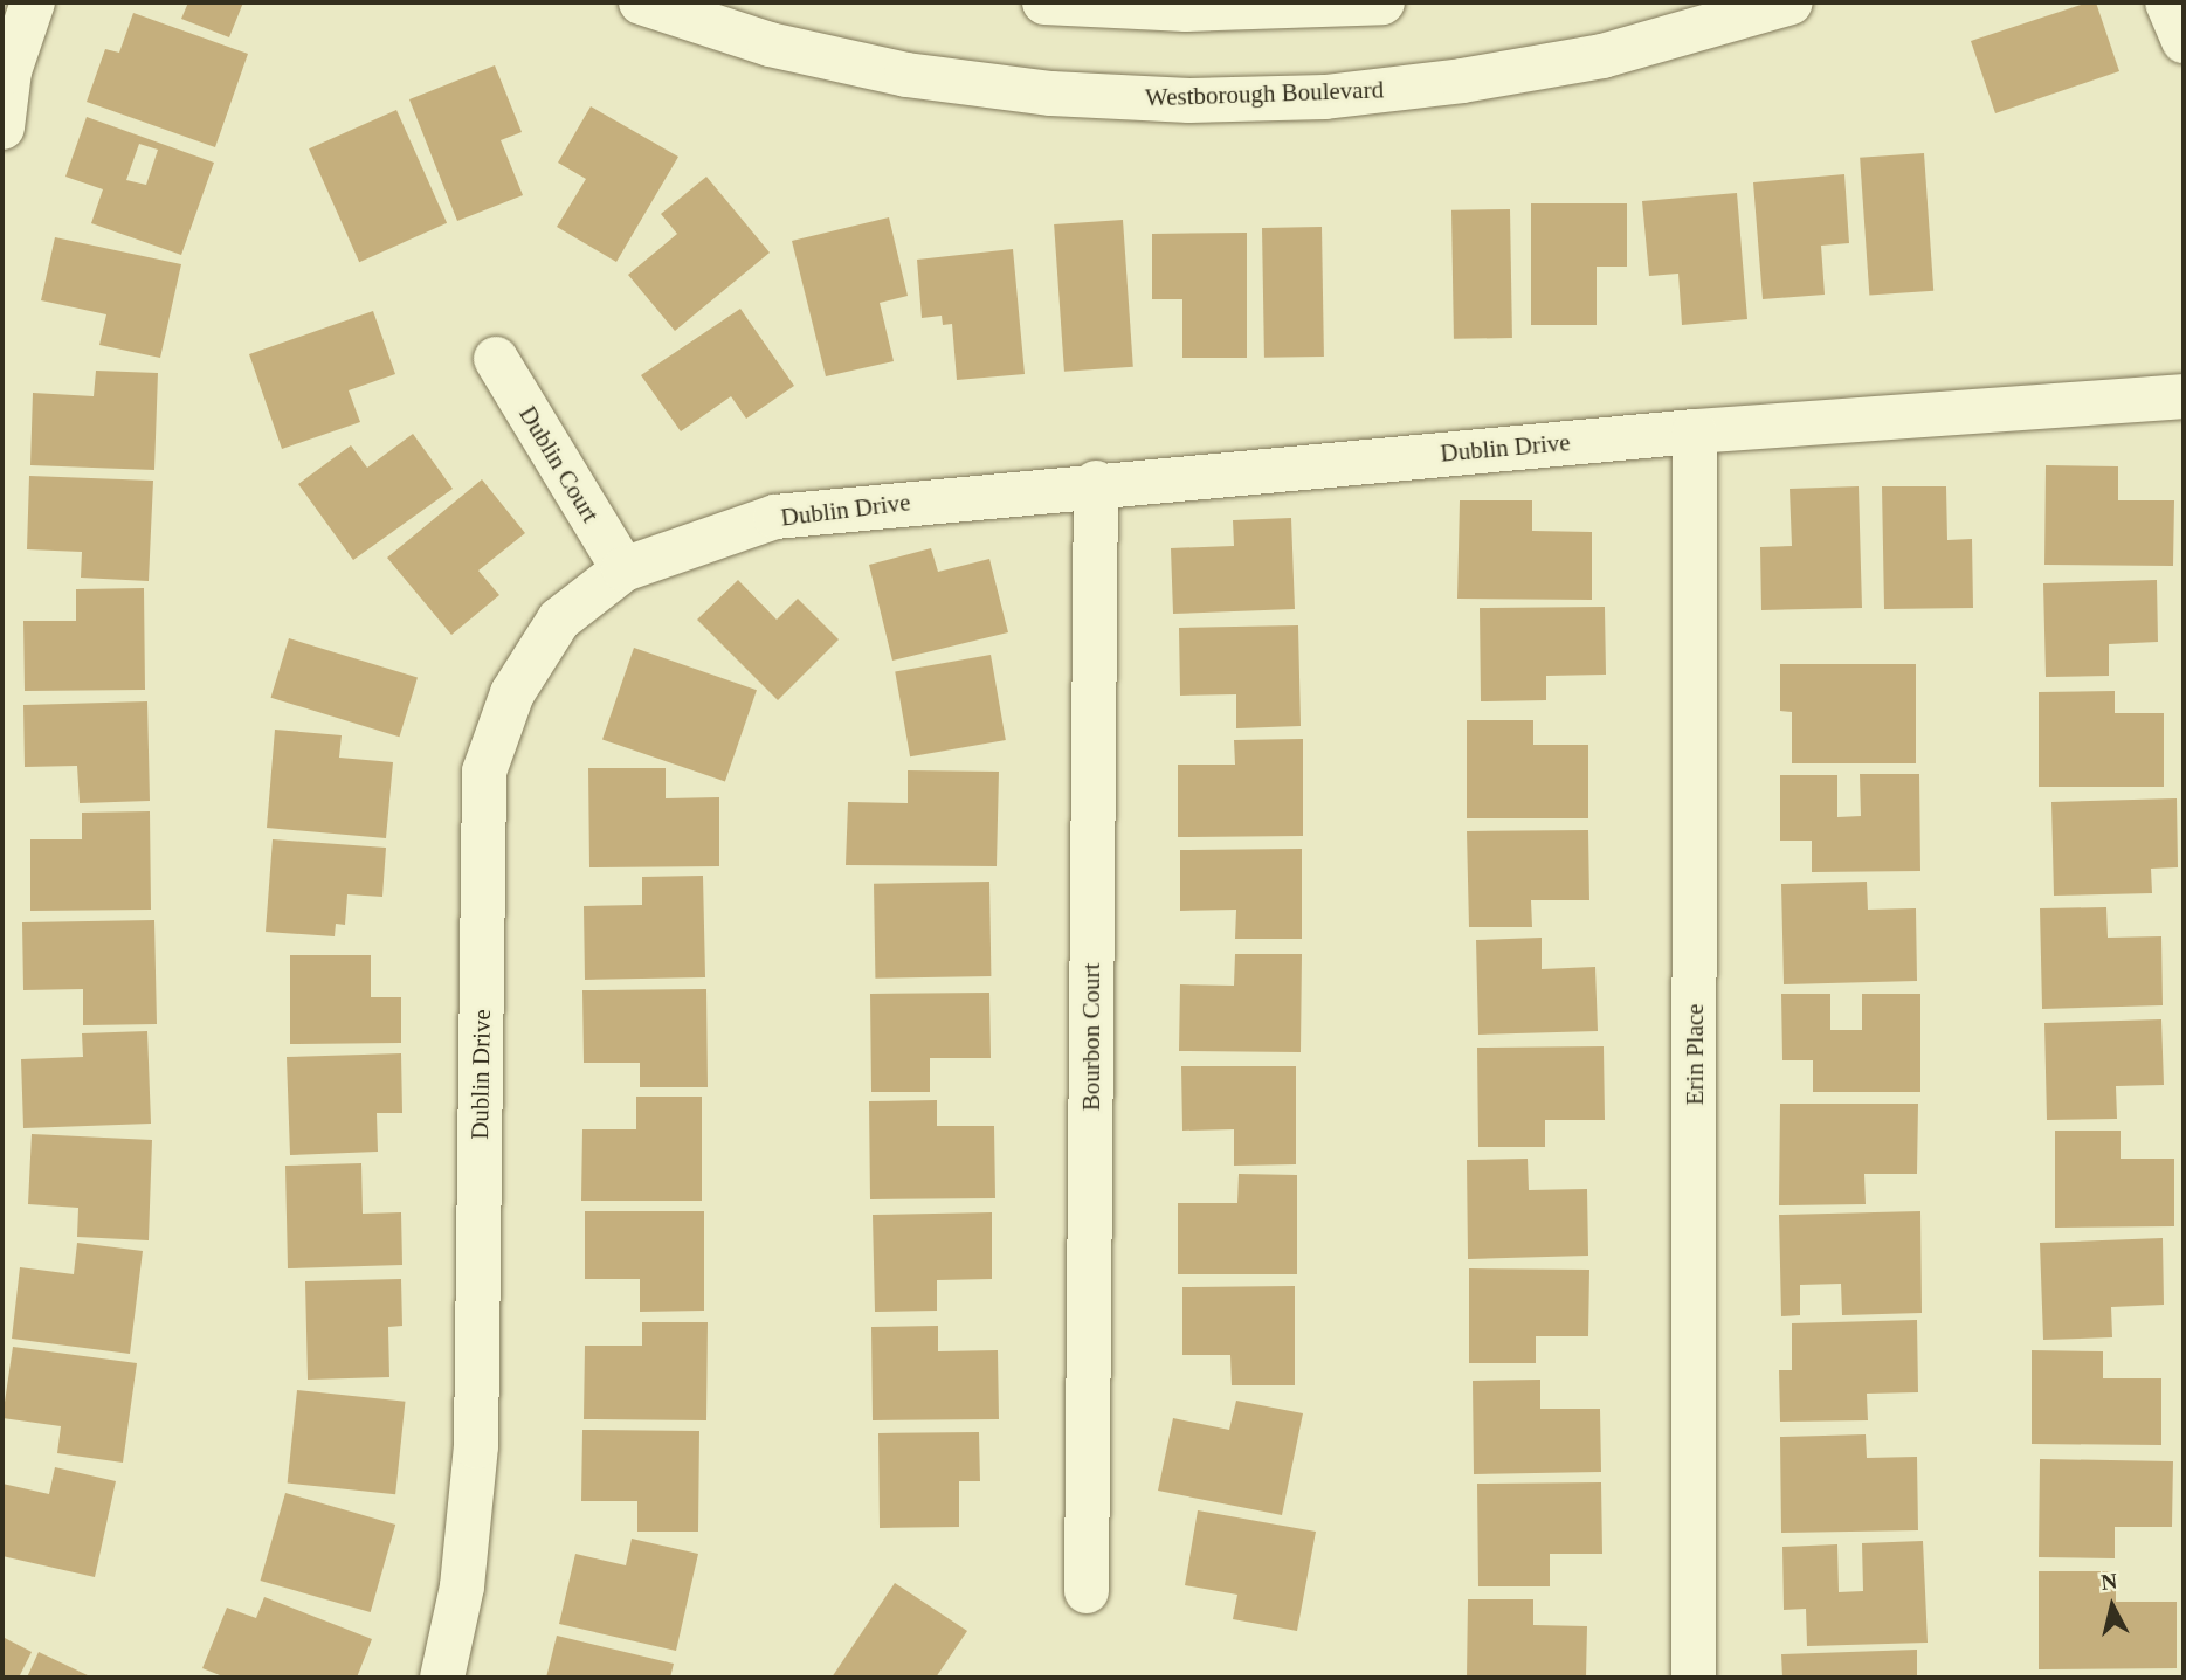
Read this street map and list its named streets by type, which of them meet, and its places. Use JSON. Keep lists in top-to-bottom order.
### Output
{
  "streets": {
    "street": [
      "Westborough Boulevard",
      "Dublin Drive",
      "Dublin Court",
      "Bourbon Court",
      "Erin Place"
    ]
  },
  "crossings": [
    ["Dublin Drive", "Dublin Court"],
    ["Dublin Drive", "Bourbon Court"],
    ["Dublin Drive", "Erin Place"]
  ],
  "north": "top"
}
